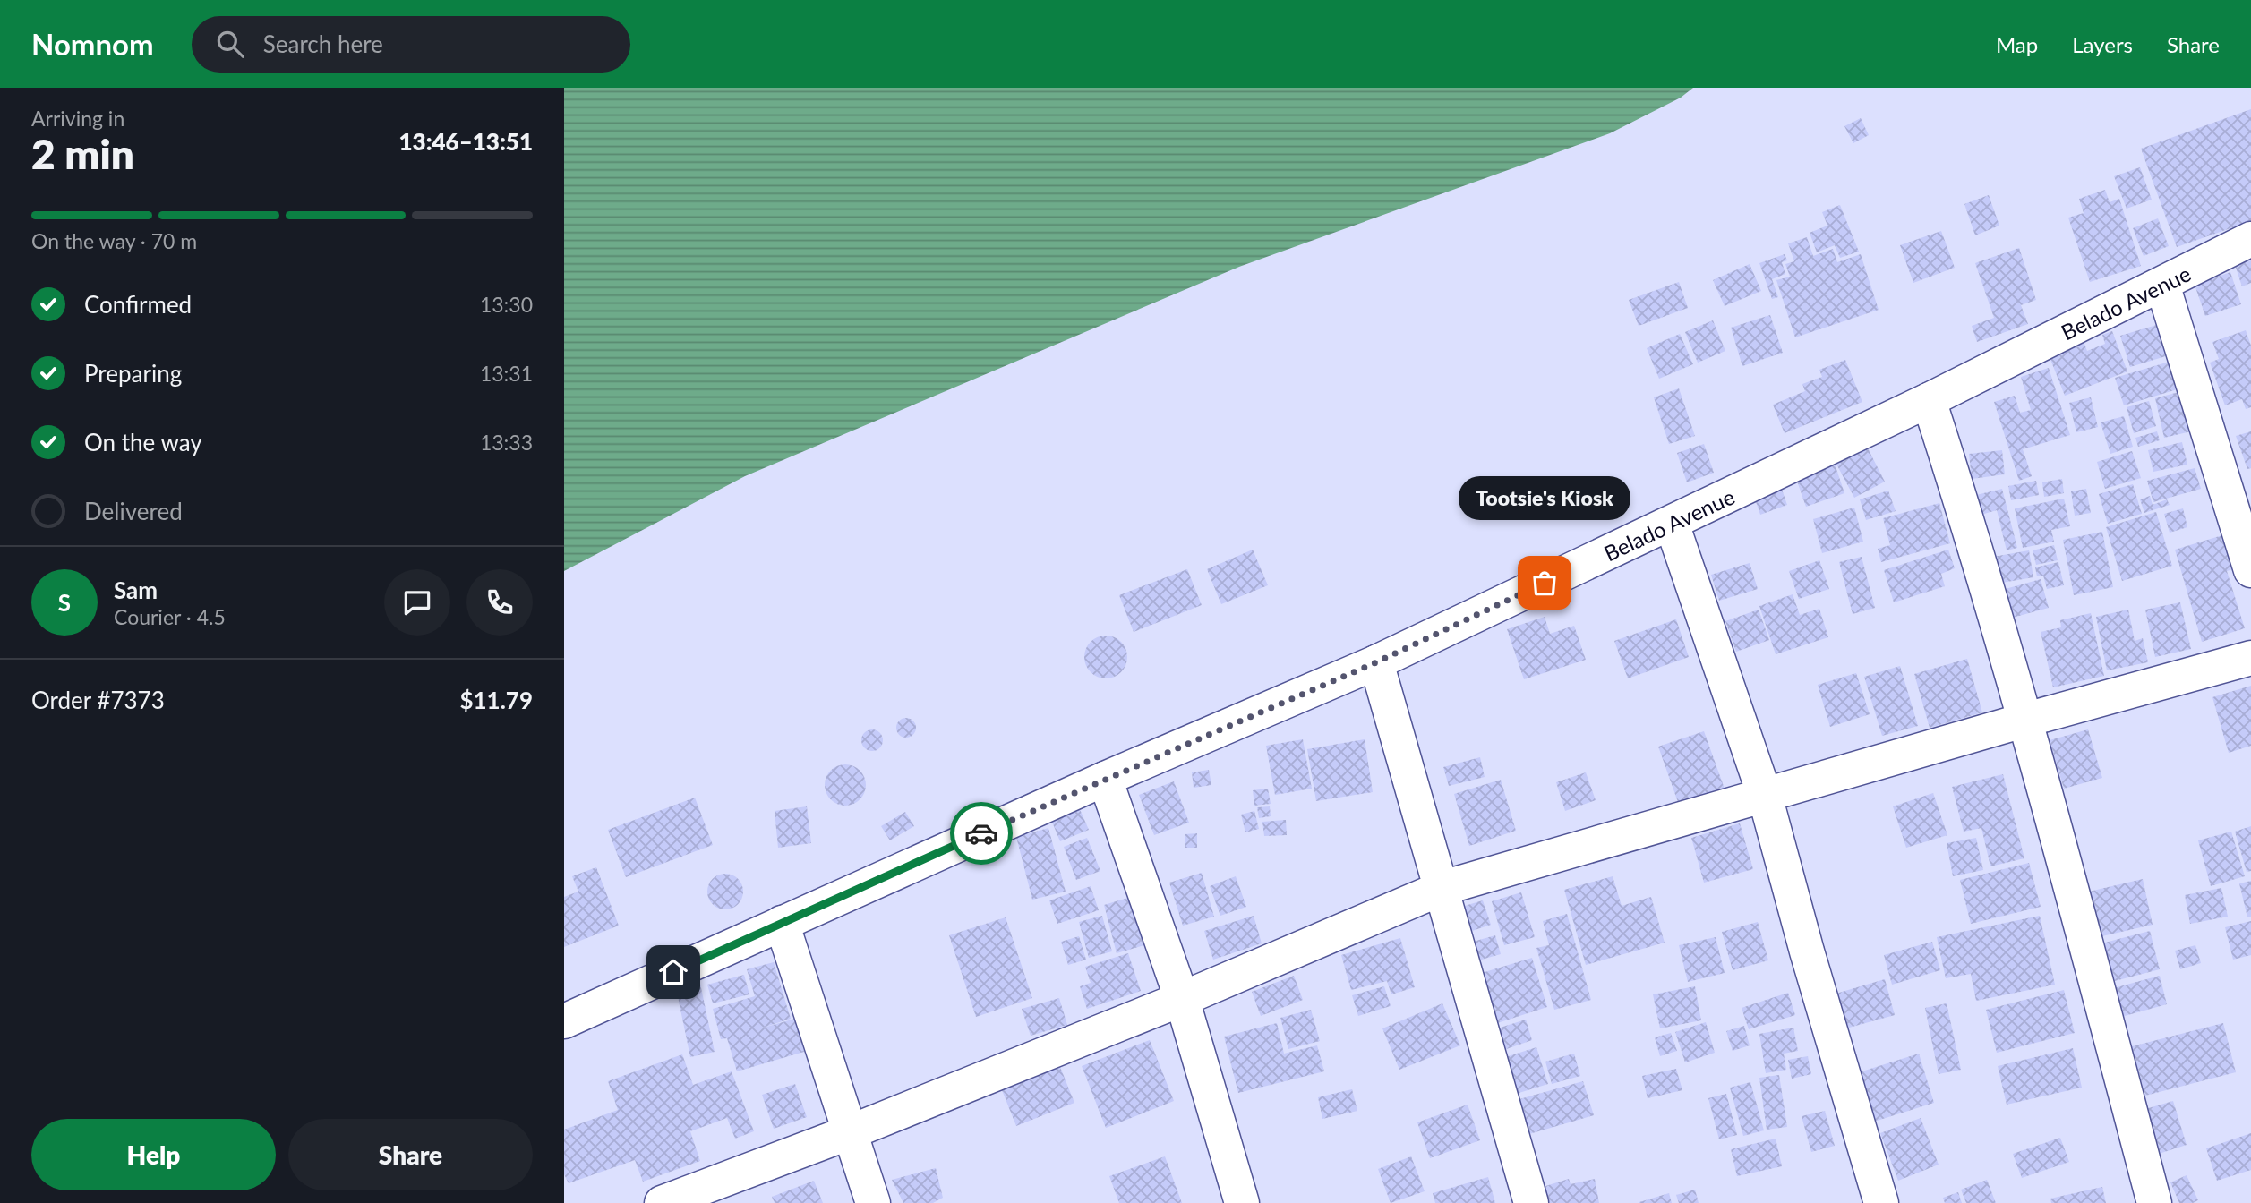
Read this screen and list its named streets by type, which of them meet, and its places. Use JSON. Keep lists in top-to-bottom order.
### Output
{
  "streets": {
    "street": ["Belado Avenue"]
  },
  "places": ["Tootsie's Kiosk"],
  "page": {
    "header": "Nomnom",
    "search": "Search here",
    "nav": ["Map", "Layers", "Share"],
    "heading": ["2 min", "Arriving in", "13:46–13:51"],
    "panel": [
      "Sam",
      "Courier · 4.5",
      "Order #7373",
      "$11.79"
    ],
    "bar": "On the way · 70 m",
    "list": [
      ["Confirmed", "13:30"],
      ["Preparing", "13:31"],
      ["On the way", "13:33"],
      "Delivered"
    ],
    "bubble": "Tootsie's Kiosk",
    "round": "S",
    "buttons": ["Help", "Share"]
  }
}
